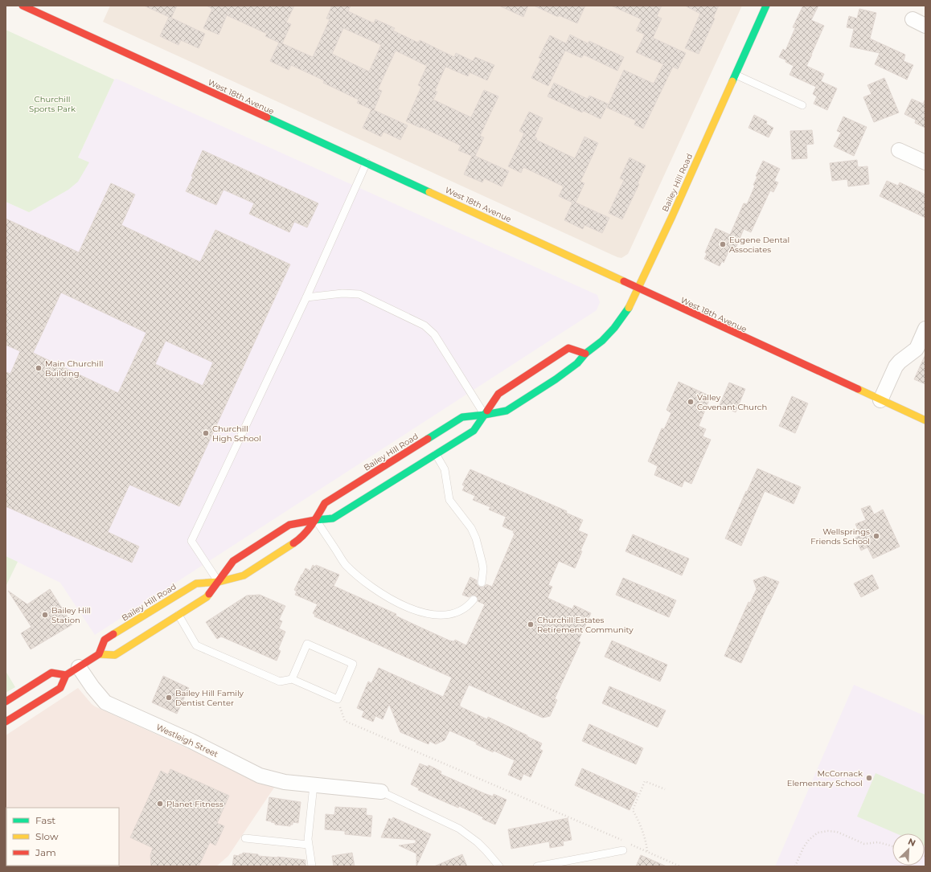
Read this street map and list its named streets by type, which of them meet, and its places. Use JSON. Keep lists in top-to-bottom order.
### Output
{
  "streets": {
    "main road": ["West 18th Avenue", "Bailey Hill Road"],
    "street": ["Westleigh Street"]
  },
  "crossings": [
    ["West 18th Avenue", "Bailey Hill Road"]
  ],
  "parks": ["Churchill Sports Park"],
  "places": [
    "Eugene Dental Associates",
    "Main Churchill Building",
    "Valley Covenant Church",
    "Churchill High School",
    "Wellsprings Friends School",
    "Bailey Hill Station",
    "Churchill Estates Retirement Community",
    "Bailey Hill Family Dentist Center",
    "McCornack Elementary School",
    "Planet Fitness"
  ],
  "legend": ["Fast", "Slow", "Jam"],
  "north": "top right"
}
